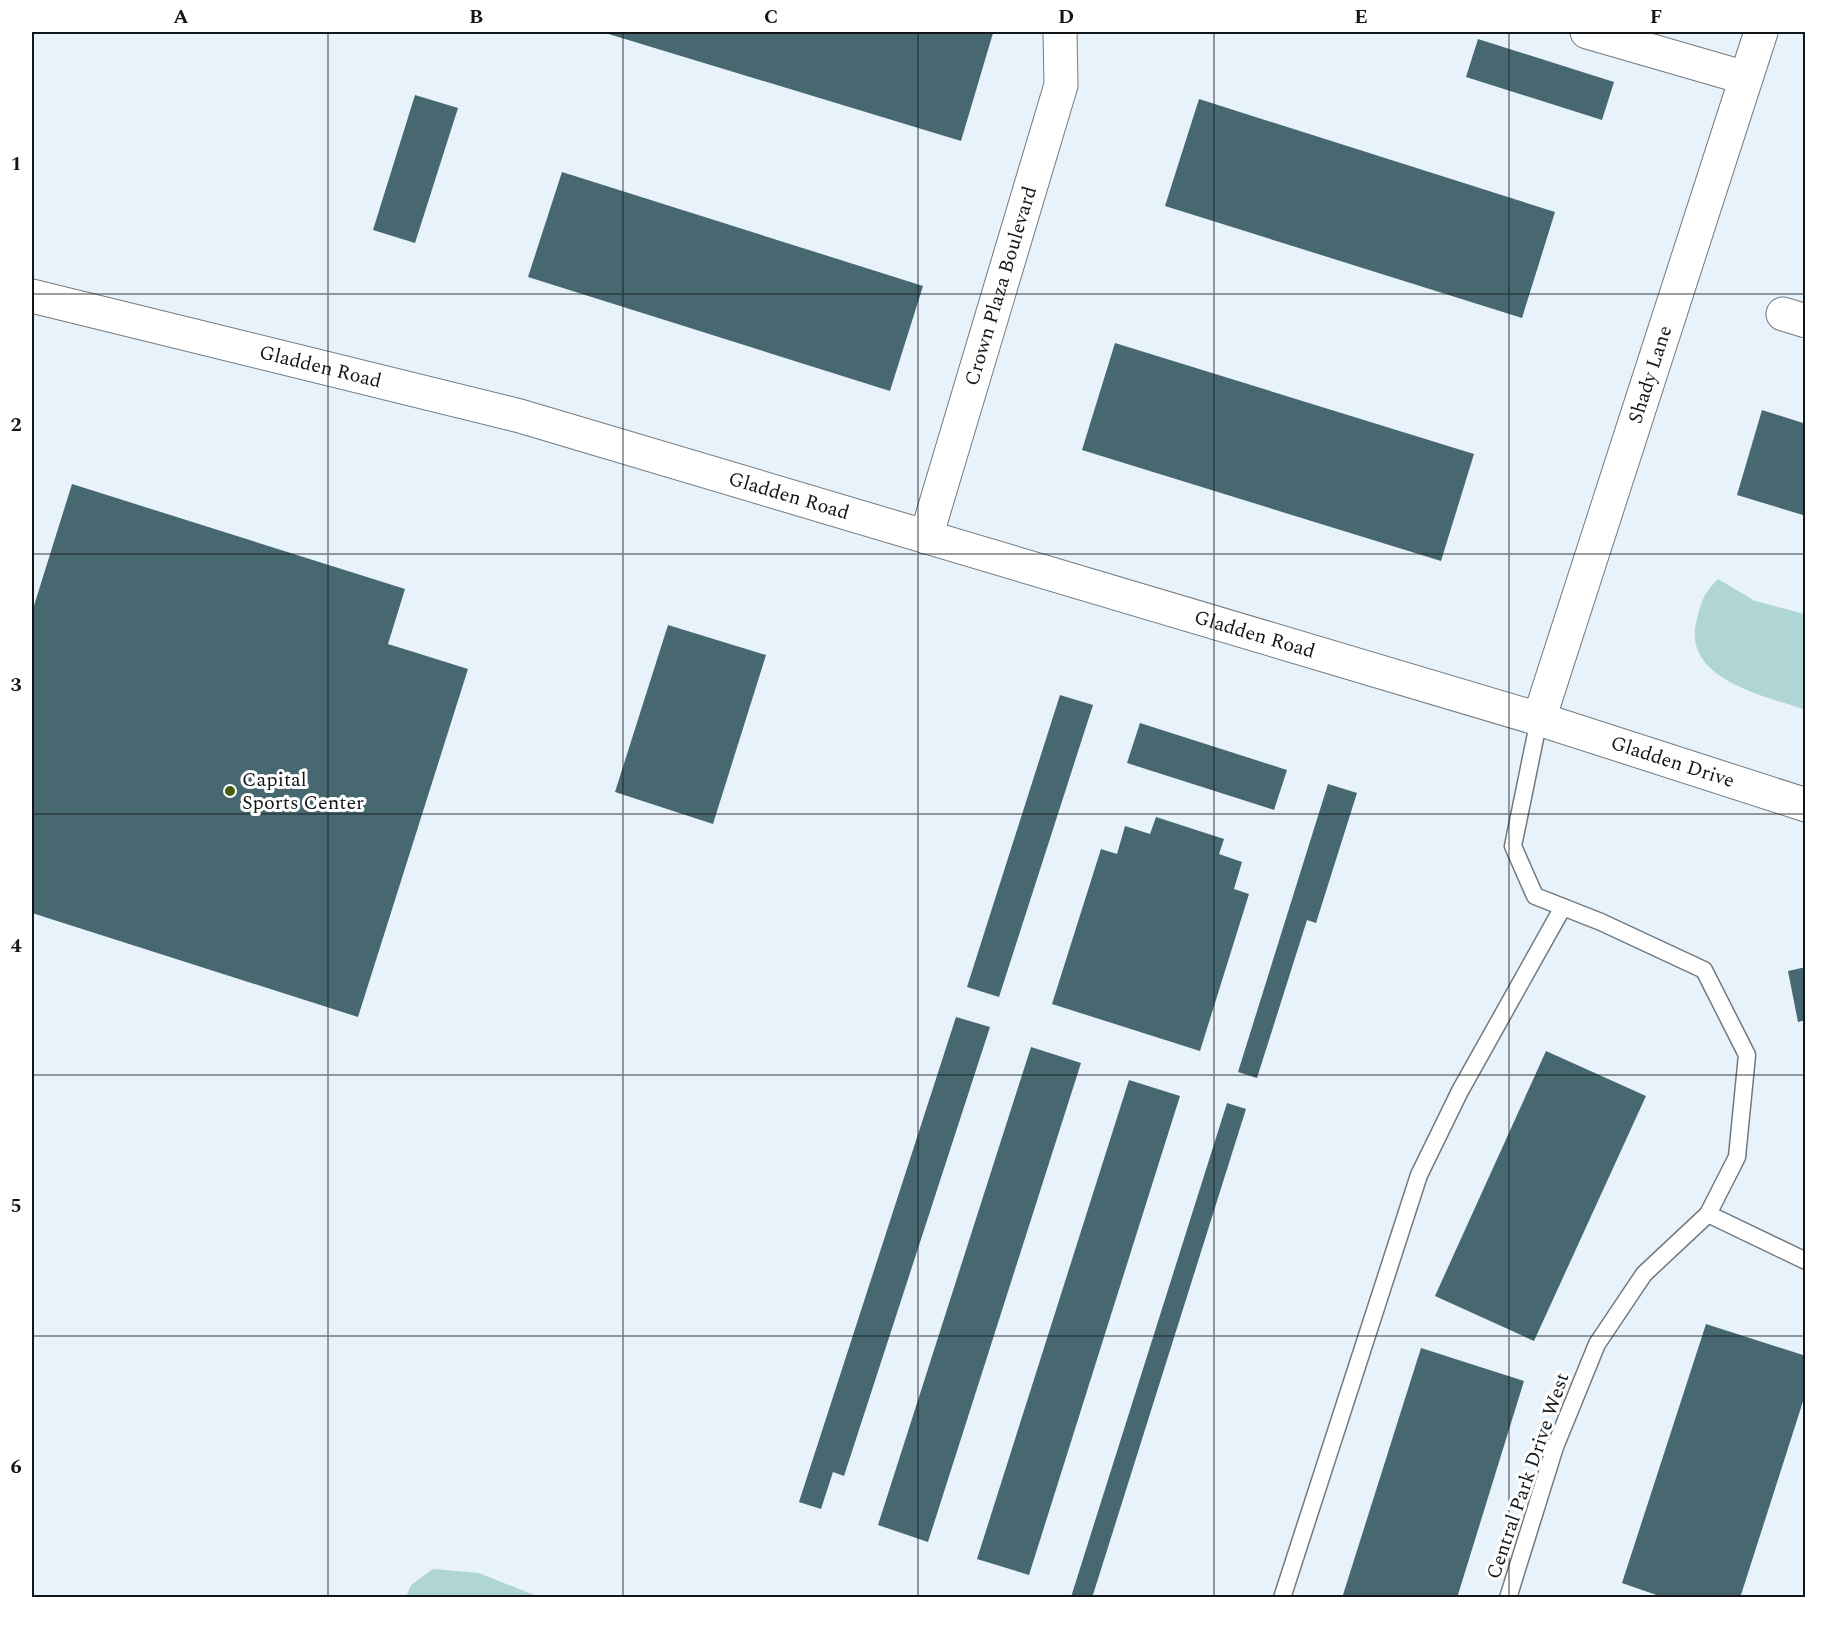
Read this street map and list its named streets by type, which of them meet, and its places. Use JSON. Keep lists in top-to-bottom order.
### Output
{
  "streets": {
    "street": [
      "Crown Plaza Boulevard",
      "Gladden Road",
      "Shady Lane",
      "Gladden Drive"
    ],
    "lane": ["Central Park Drive West"]
  },
  "crossings": [
    ["Crown Plaza Boulevard", "Gladden Road"],
    ["Gladden Road", "Shady Lane"],
    ["Gladden Road", "Gladden Drive"],
    ["Gladden Road", "Central Park Drive West"],
    ["Shady Lane", "Gladden Drive"],
    ["Shady Lane", "Central Park Drive West"],
    ["Gladden Drive", "Central Park Drive West"]
  ],
  "places": ["Capital Sports Center"],
  "grid": {
    "columns": [
      "A",
      "B",
      "C",
      "D",
      "E",
      "F"
    ],
    "rows": [
      "1",
      "2",
      "3",
      "4",
      "5",
      "6"
    ]
  }
}
